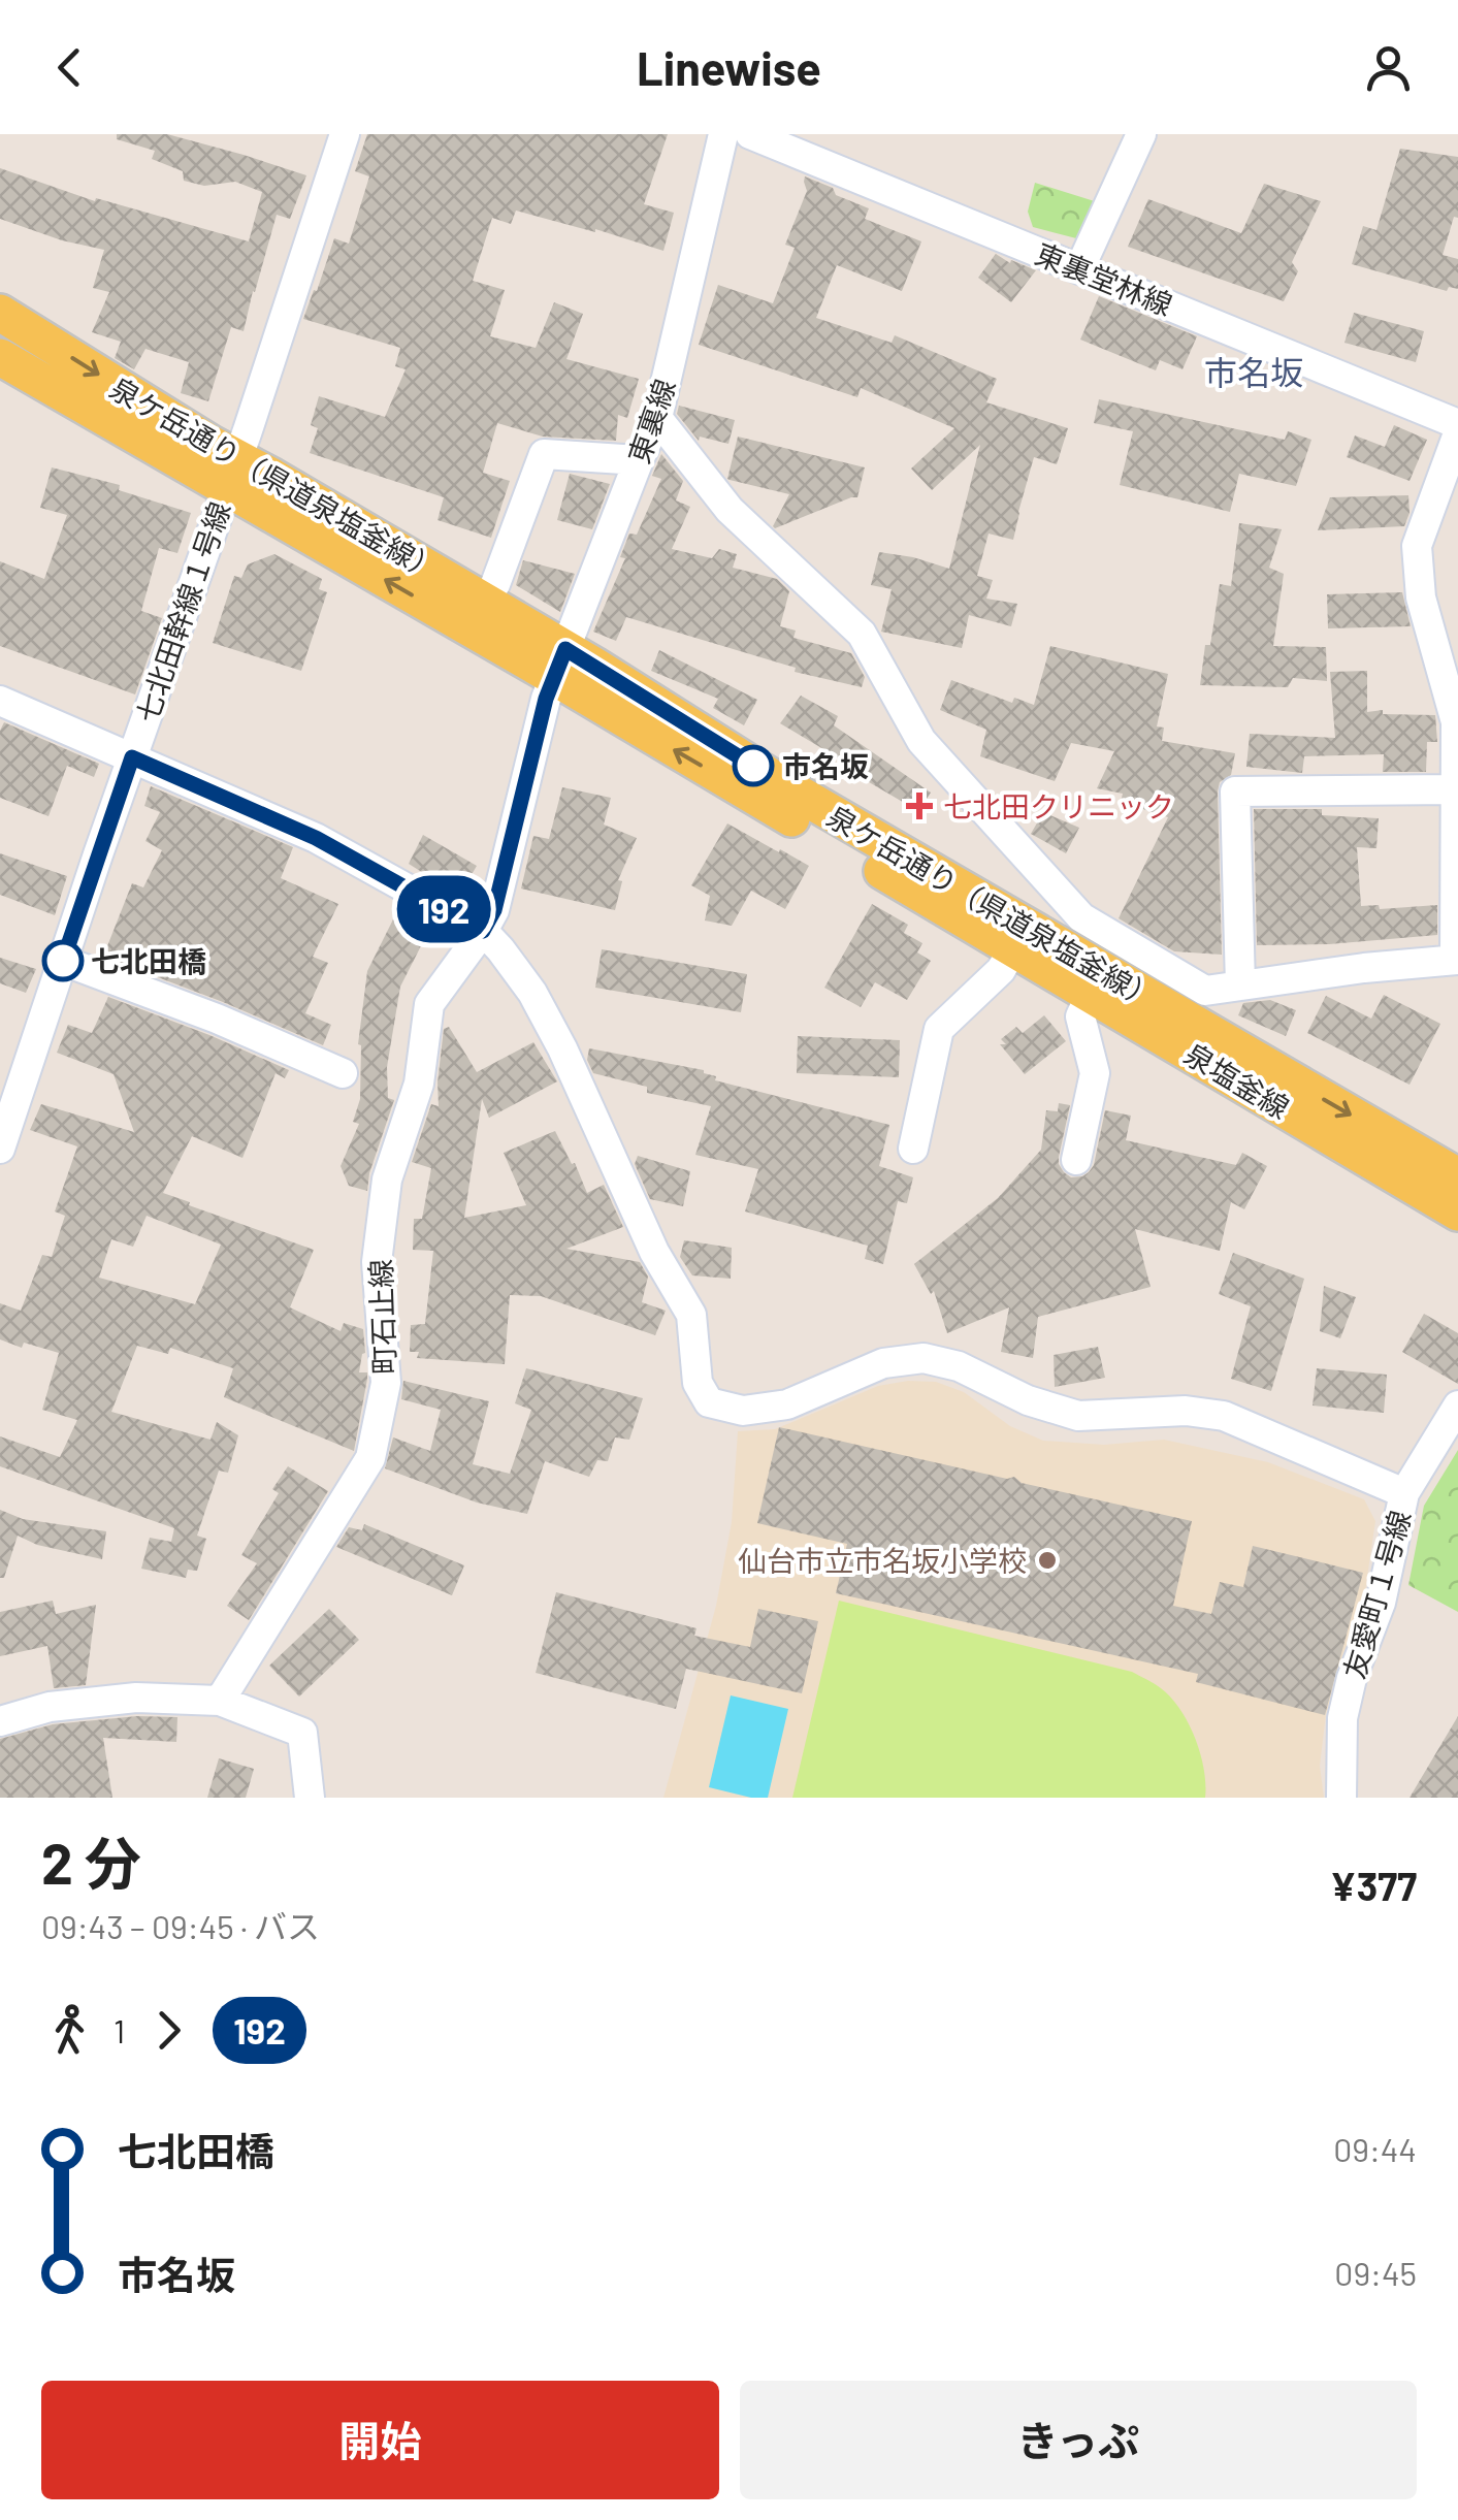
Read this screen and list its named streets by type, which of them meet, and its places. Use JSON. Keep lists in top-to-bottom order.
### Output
{
  "streets": {
    "main road": ["泉ケ岳通り（県道泉塩釜線）", "泉塩釜線"],
    "street": [
      "東裏堂林線",
      "東裏線",
      "七北田幹線１号線",
      "町石止線",
      "友愛町１号線"
    ]
  },
  "crossings": [
    ["東裏線", "泉ケ岳通り（県道泉塩釜線）"],
    ["東裏線", "泉塩釜線"],
    ["東裏線", "町石止線"],
    ["泉ケ岳通り（県道泉塩釜線）", "七北田幹線１号線"],
    ["泉ケ岳通り（県道泉塩釜線）", "泉塩釜線"],
    ["泉ケ岳通り（県道泉塩釜線）", "町石止線"],
    ["七北田幹線１号線", "泉塩釜線"],
    ["泉塩釜線", "町石止線"]
  ],
  "one_way": ["泉ケ岳通り（県道泉塩釜線）", "泉塩釜線"],
  "districts": ["市名坂"],
  "places": {
    "other": ["市名坂", "七北田橋", "仙台市立市名坂小学校"],
    "health": ["七北田クリニック"]
  },
  "lines": ["bus line 192"],
  "page": {
    "header": "Linewise",
    "on_map": "192",
    "heading": ["2 分", "09:43 – 09:45 · バス", "¥377"],
    "legs": ["1", "192"],
    "list": [
      {
        "name": "七北田橋",
        "value": "09:44"
      },
      {
        "name": "市名坂",
        "value": "09:45"
      }
    ],
    "buttons": ["開始", "きっぷ"]
  }
}
